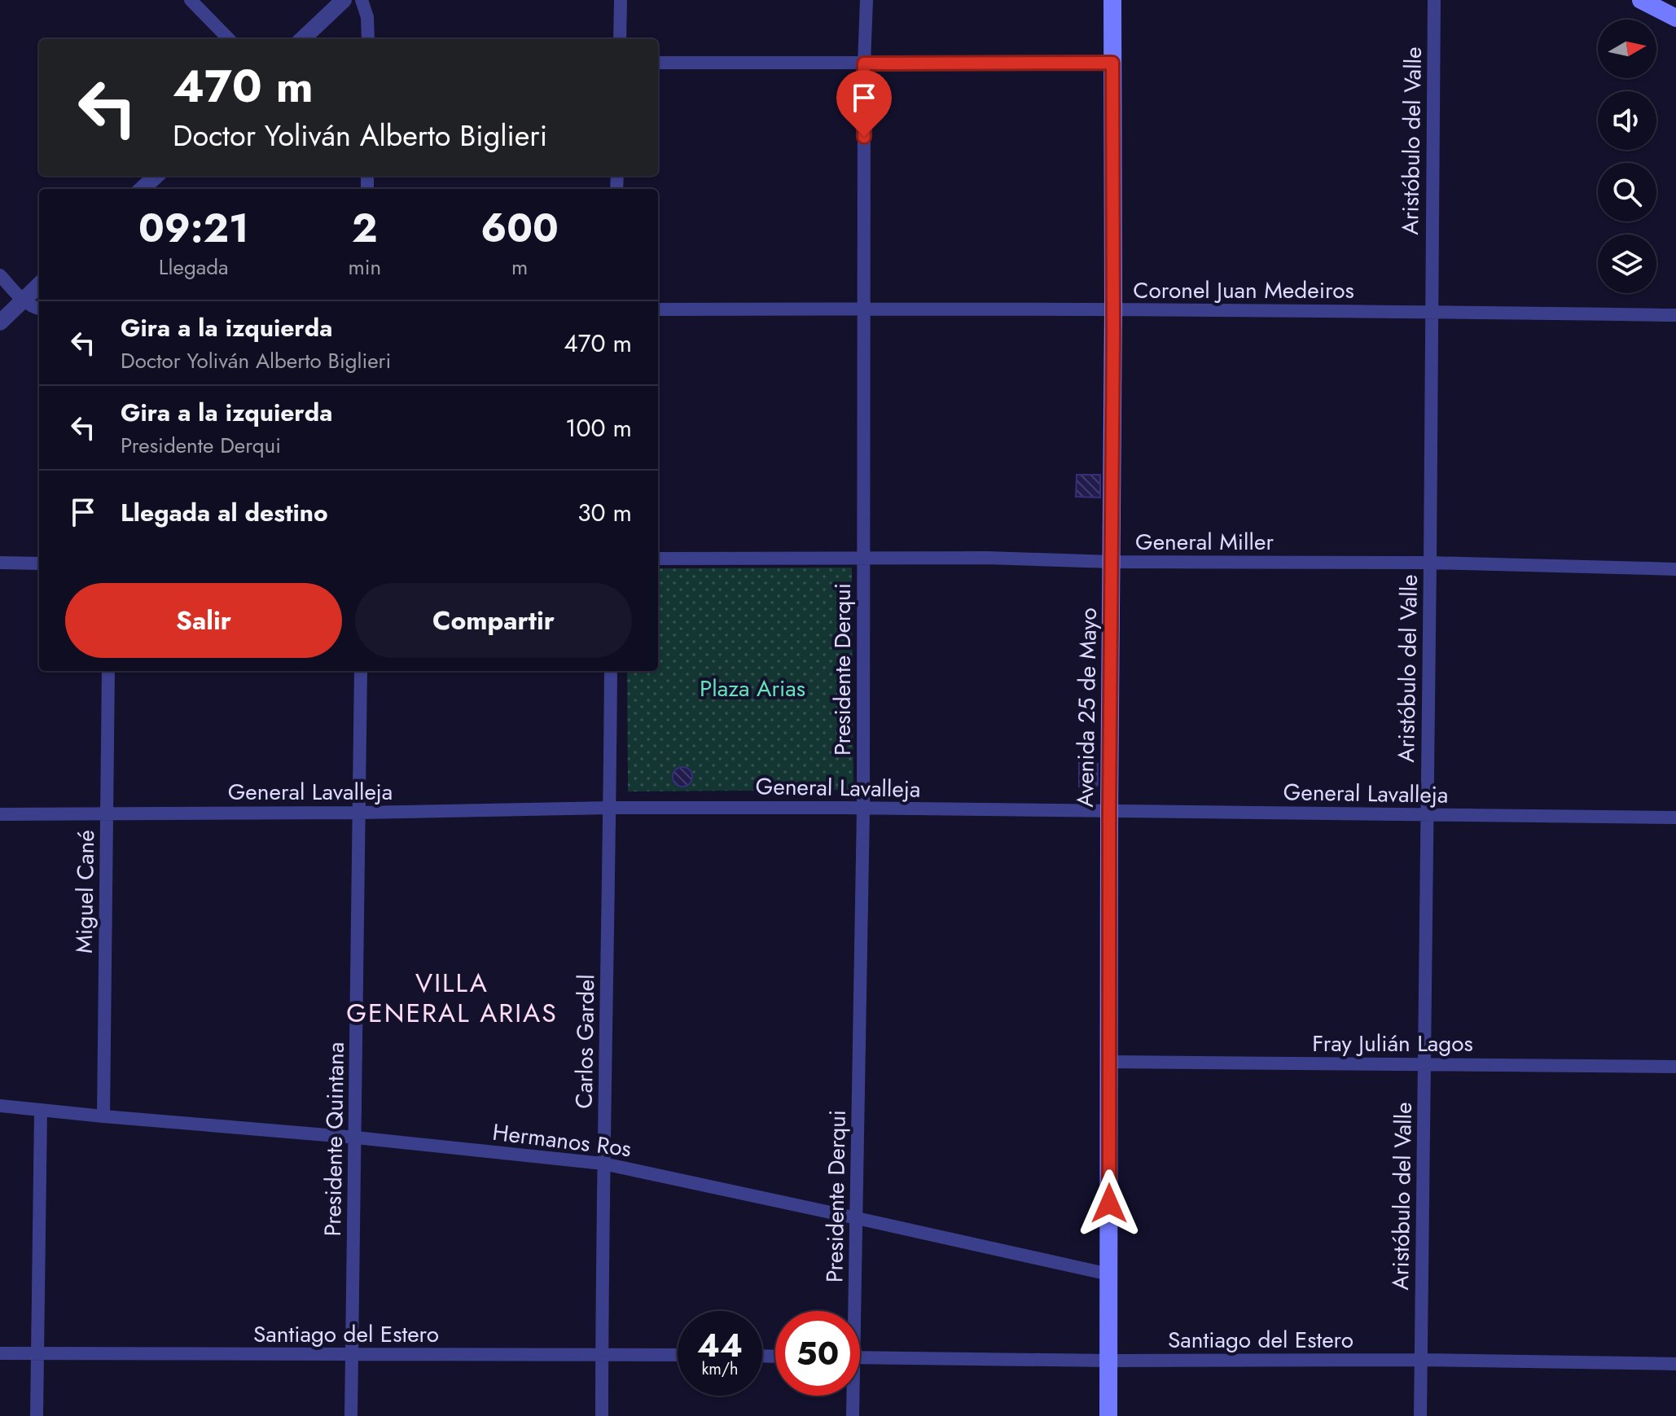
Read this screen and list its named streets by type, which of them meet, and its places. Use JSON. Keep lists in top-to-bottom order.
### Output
{
  "streets": {
    "main road": ["Avenida 25 de Mayo"],
    "street": [
      "Aristóbulo del Valle",
      "Coronel Juan Medeiros",
      "General Miller",
      "Presidente Derqui",
      "General Lavalleja",
      "Miguel Cané",
      "Carlos Gardel",
      "Fray Julián Lagos",
      "Presidente Quintana",
      "Hermanos Ros",
      "Santiago del Estero"
    ]
  },
  "crossings": [
    ["Aristóbulo del Valle", "Coronel Juan Medeiros"],
    ["Aristóbulo del Valle", "General Miller"],
    ["Aristóbulo del Valle", "General Lavalleja"],
    ["Aristóbulo del Valle", "Fray Julián Lagos"],
    ["Aristóbulo del Valle", "Santiago del Estero"],
    ["Coronel Juan Medeiros", "Presidente Derqui"],
    ["Coronel Juan Medeiros", "Avenida 25 de Mayo"],
    ["General Miller", "Presidente Derqui"],
    ["General Miller", "Avenida 25 de Mayo"],
    ["Presidente Derqui", "General Lavalleja"],
    ["Presidente Derqui", "Hermanos Ros"],
    ["Avenida 25 de Mayo", "General Lavalleja"],
    ["Avenida 25 de Mayo", "Fray Julián Lagos"],
    ["Avenida 25 de Mayo", "Hermanos Ros"],
    ["Avenida 25 de Mayo", "Santiago del Estero"],
    ["General Lavalleja", "Miguel Cané"],
    ["General Lavalleja", "Carlos Gardel"],
    ["General Lavalleja", "Presidente Quintana"],
    ["Miguel Cané", "Hermanos Ros"],
    ["Carlos Gardel", "Hermanos Ros"],
    ["Carlos Gardel", "Santiago del Estero"],
    ["Presidente Quintana", "Hermanos Ros"],
    ["Presidente Quintana", "Santiago del Estero"]
  ],
  "districts": ["VILLA GENERAL ARIAS"],
  "parks": ["Plaza Arias"],
  "north": "right",
  "page": {
    "turn": ["470 m", "Doctor Yoliván Alberto Biglieri"],
    "eta": [
      "09:21",
      "Llegada",
      "2",
      "min",
      "600",
      "m"
    ],
    "list": [
      {
        "name": "Gira a la izquierda",
        "note": "Doctor Yoliván Alberto Biglieri",
        "value": "470 m"
      },
      {
        "name": "Gira a la izquierda",
        "note": "Presidente Derqui",
        "value": "100 m"
      },
      {
        "name": "Llegada al destino",
        "value": "30 m"
      }
    ],
    "buttons": ["Salir", "Compartir"],
    "speed": "44 km/h",
    "limit": "50"
  }
}
